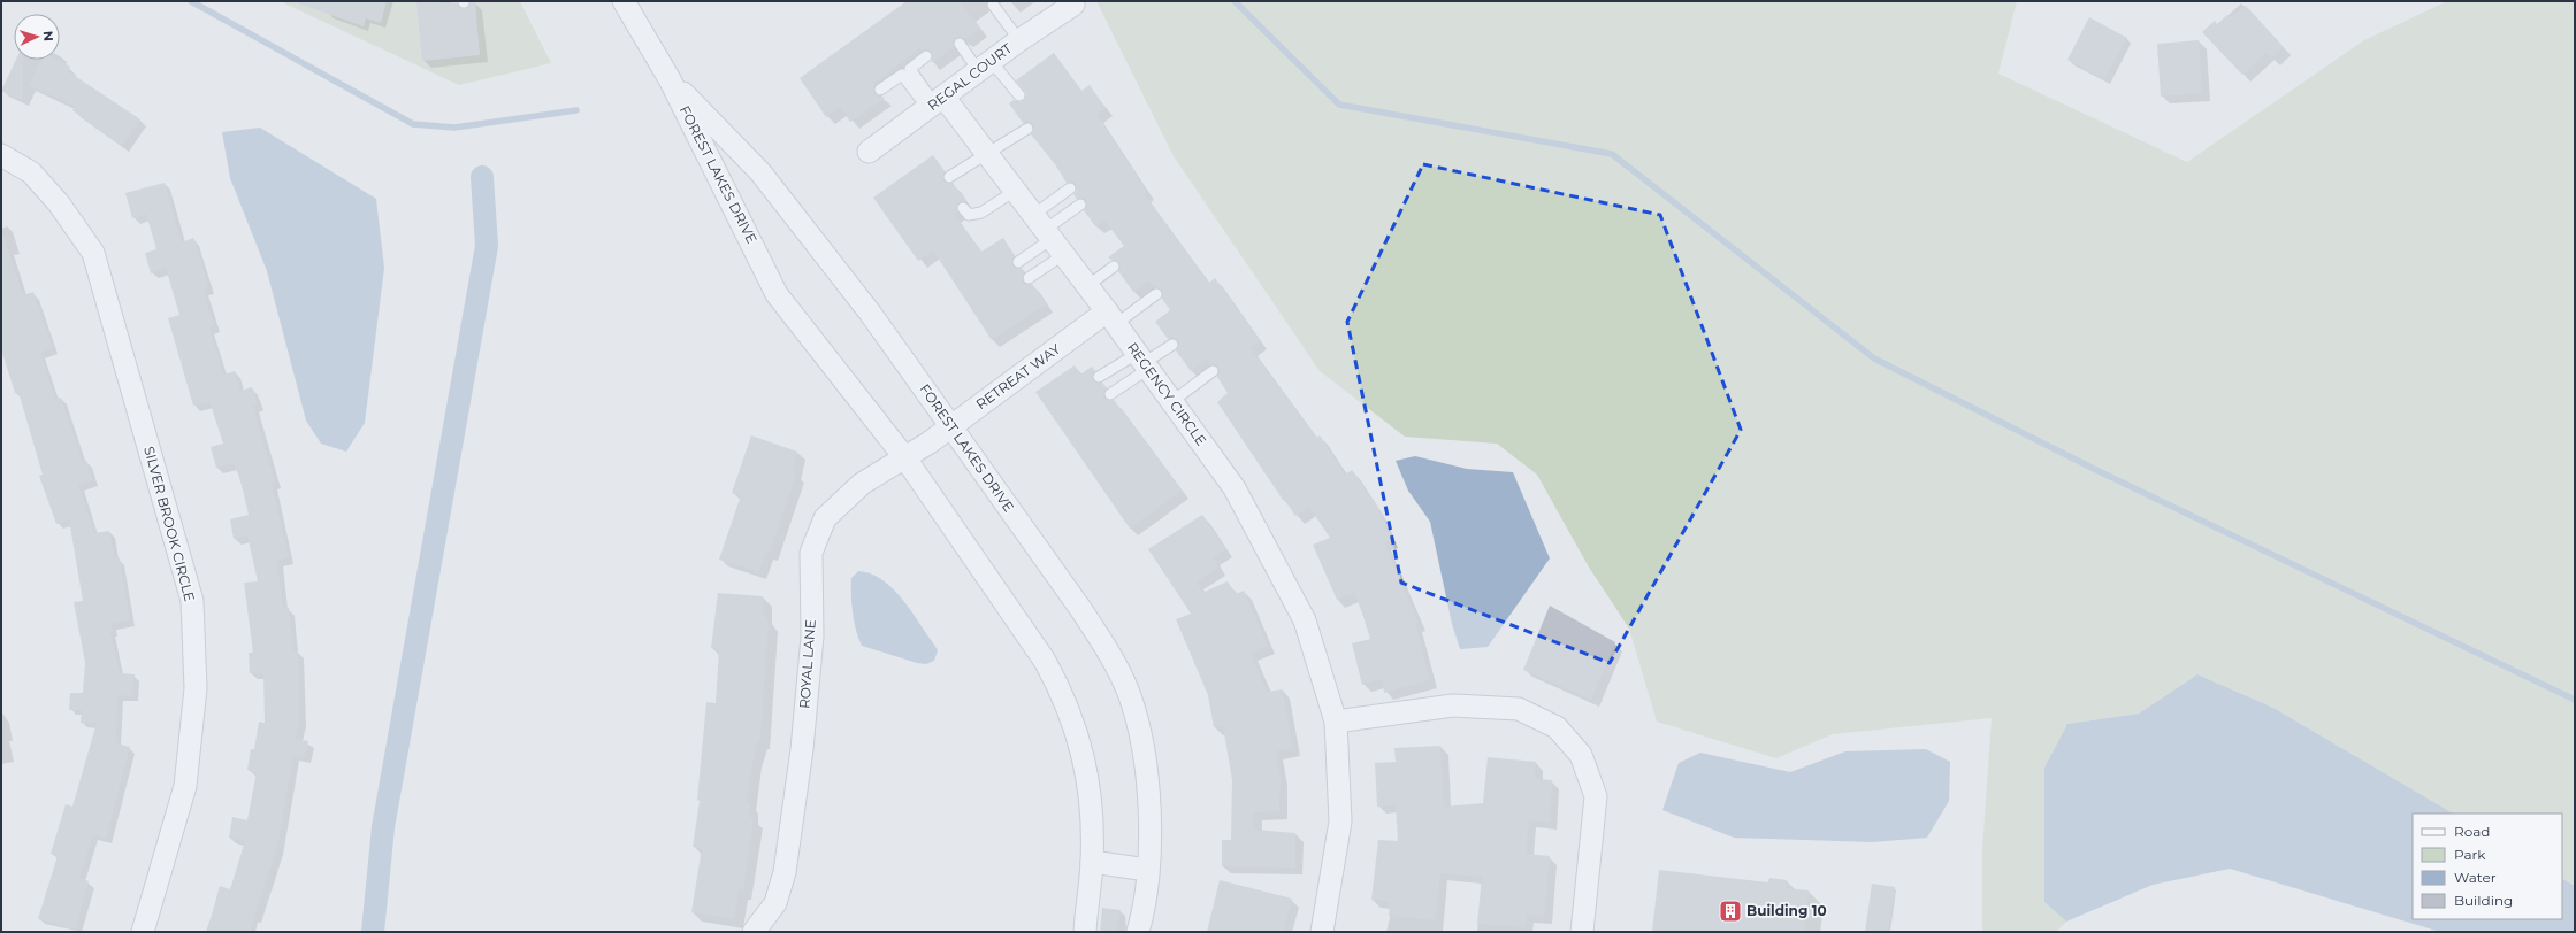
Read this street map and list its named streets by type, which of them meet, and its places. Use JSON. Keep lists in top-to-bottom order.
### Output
{
  "streets": {
    "street": [
      "REGAL COURT",
      "FOREST LAKES DRIVE",
      "RETREAT WAY",
      "REGENCY CIRCLE",
      "SILVER BROOK CIRCLE",
      "ROYAL LANE"
    ]
  },
  "crossings": [
    ["REGAL COURT", "REGENCY CIRCLE"],
    ["FOREST LAKES DRIVE", "RETREAT WAY"],
    ["FOREST LAKES DRIVE", "ROYAL LANE"],
    ["RETREAT WAY", "REGENCY CIRCLE"],
    ["RETREAT WAY", "ROYAL LANE"]
  ],
  "places": {
    "building": ["Building 10"]
  },
  "legend": [
    "Road",
    "Park",
    "Water",
    "Building"
  ],
  "north": "right"
}
